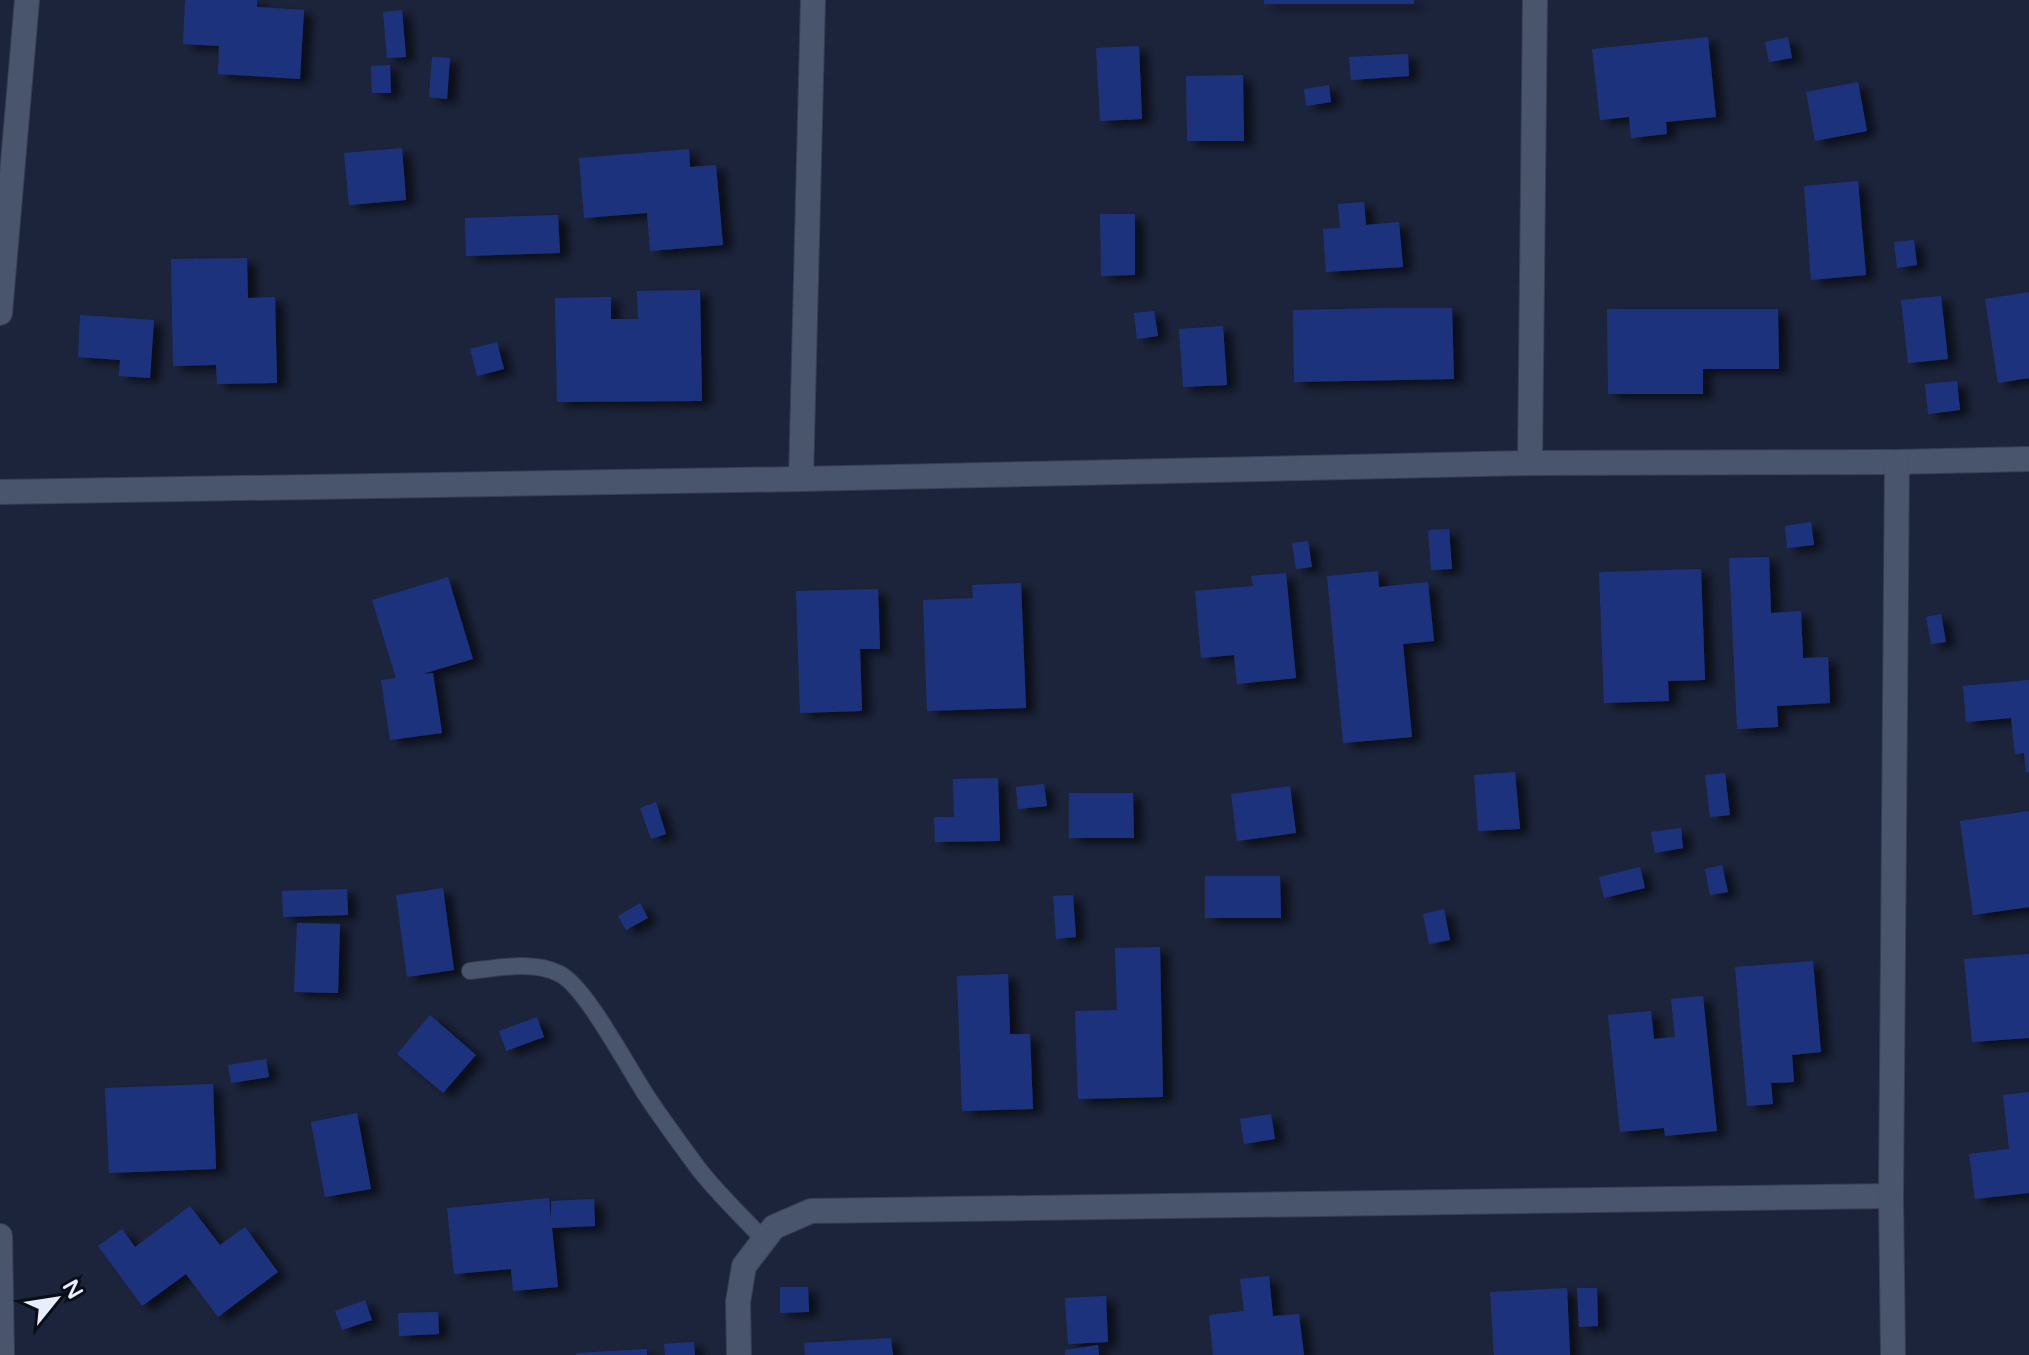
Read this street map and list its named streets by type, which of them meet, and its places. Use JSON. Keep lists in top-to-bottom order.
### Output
{
  "north": "top right"
}
